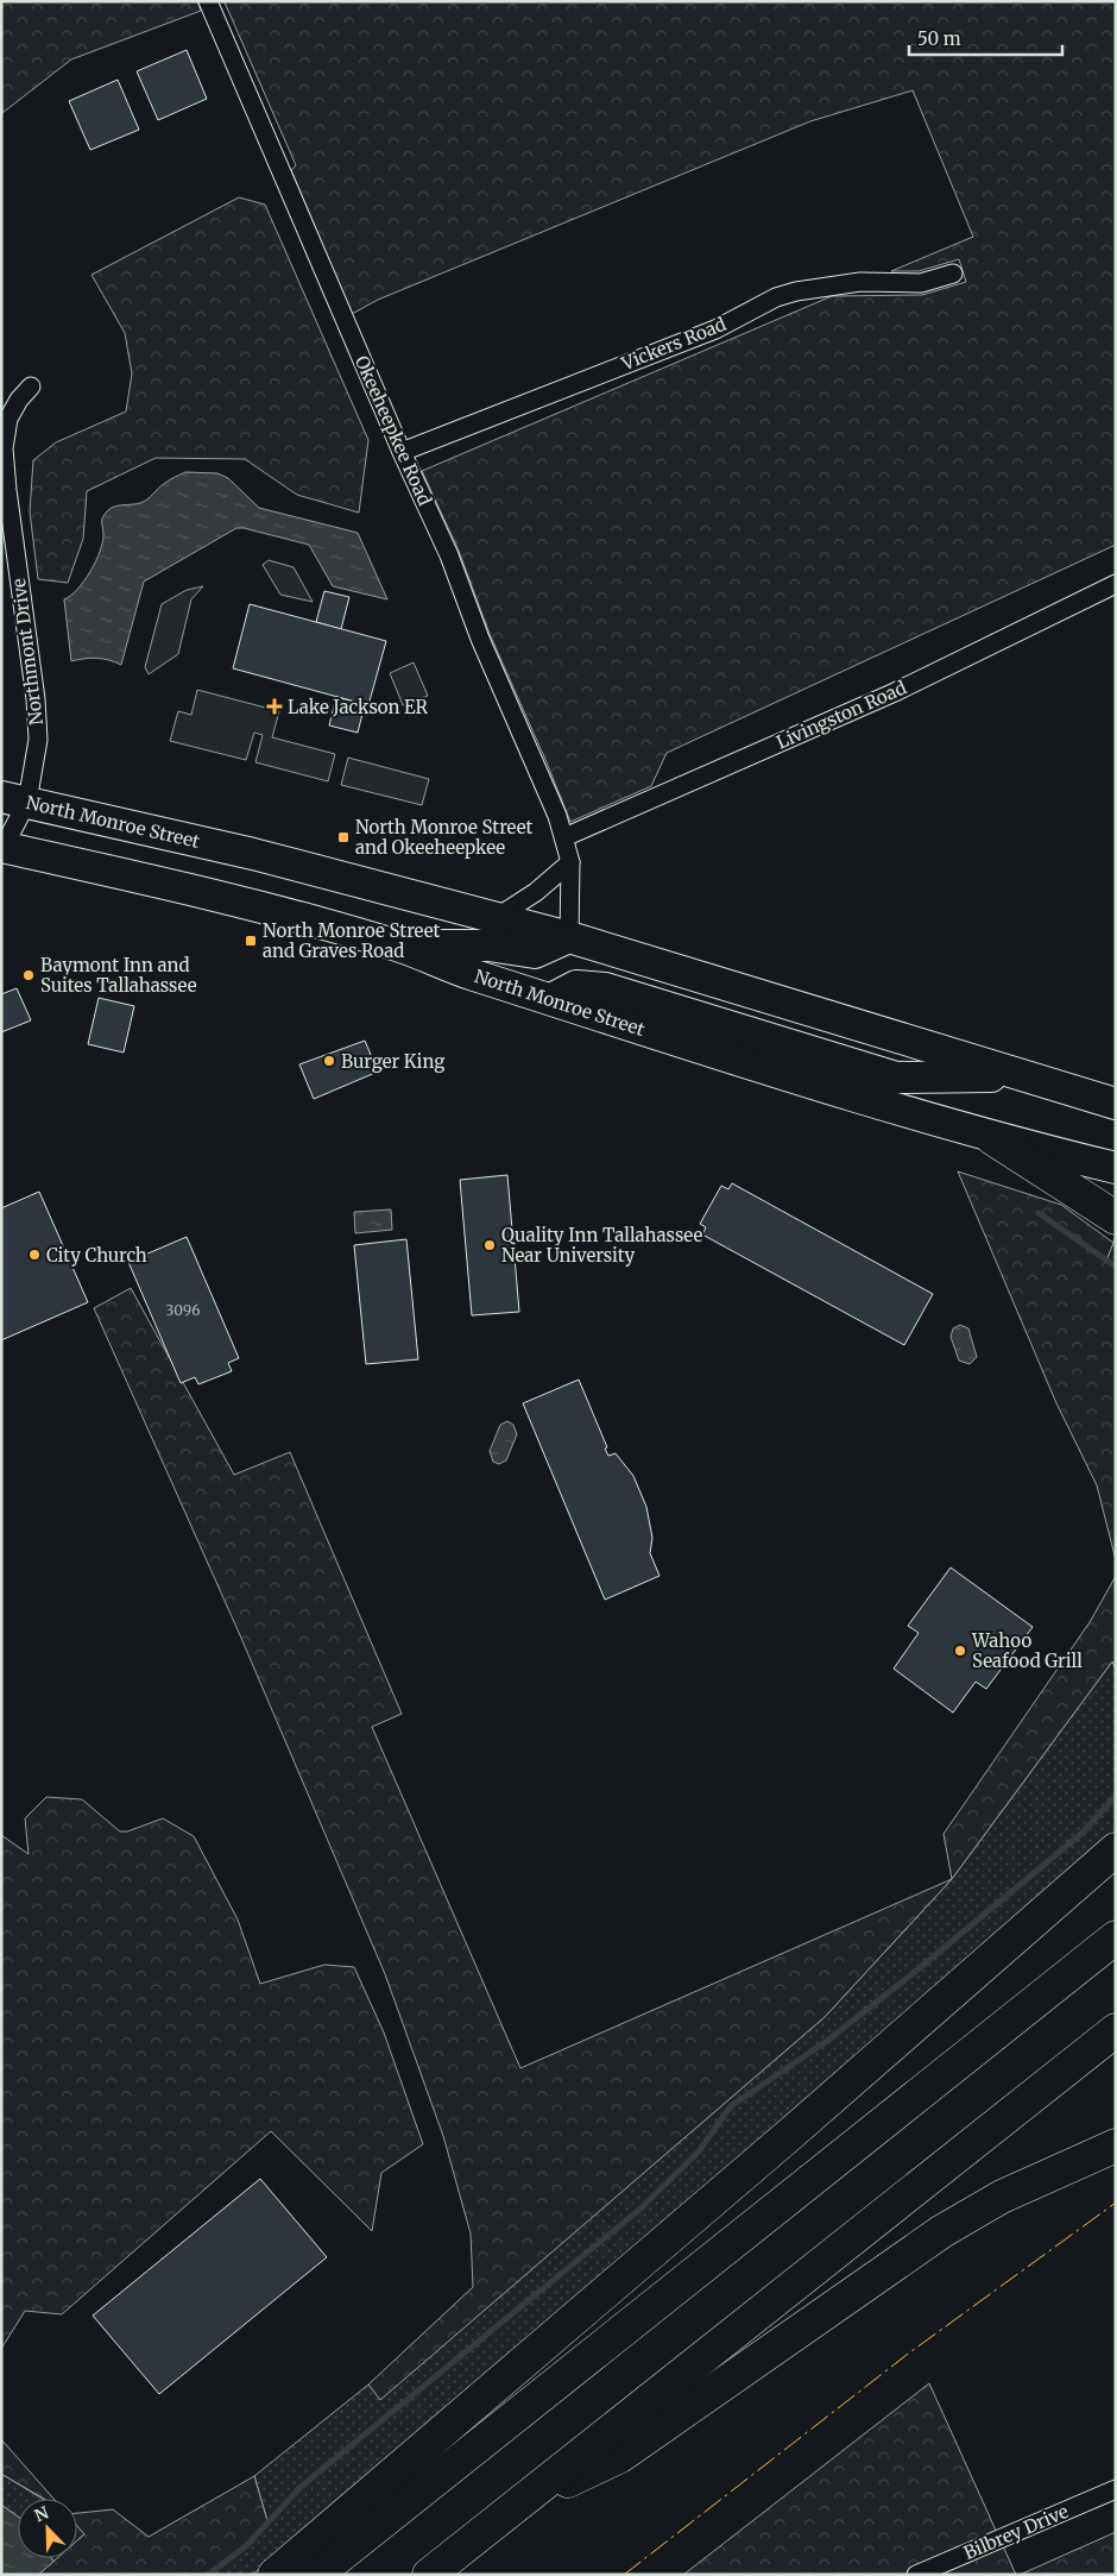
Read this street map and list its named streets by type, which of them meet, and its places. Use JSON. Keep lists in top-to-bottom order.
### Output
{
  "streets": {
    "highway": ["North Monroe Street"],
    "street": [
      "Vickers Road",
      "Okeeheepkee Road",
      "Northmont Drive",
      "Livingston Road",
      "Bilbrey Drive"
    ]
  },
  "crossings": [
    ["Vickers Road", "Okeeheepkee Road"],
    ["Okeeheepkee Road", "Livingston Road"],
    ["Okeeheepkee Road", "North Monroe Street"],
    ["Northmont Drive", "North Monroe Street"]
  ],
  "places": {
    "health": ["Lake Jackson ER"],
    "transit": ["North Monroe Street and Okeeheepkee", "North Monroe Street and Graves Road"],
    "other": [
      "Baymont Inn and Suites Tallahassee",
      "Burger King",
      "Quality Inn Tallahassee Near University",
      "City Church",
      "Wahoo Seafood Grill"
    ]
  },
  "house_numbers": ["3096"],
  "scale_bar": "50 m",
  "north": "top left"
}
